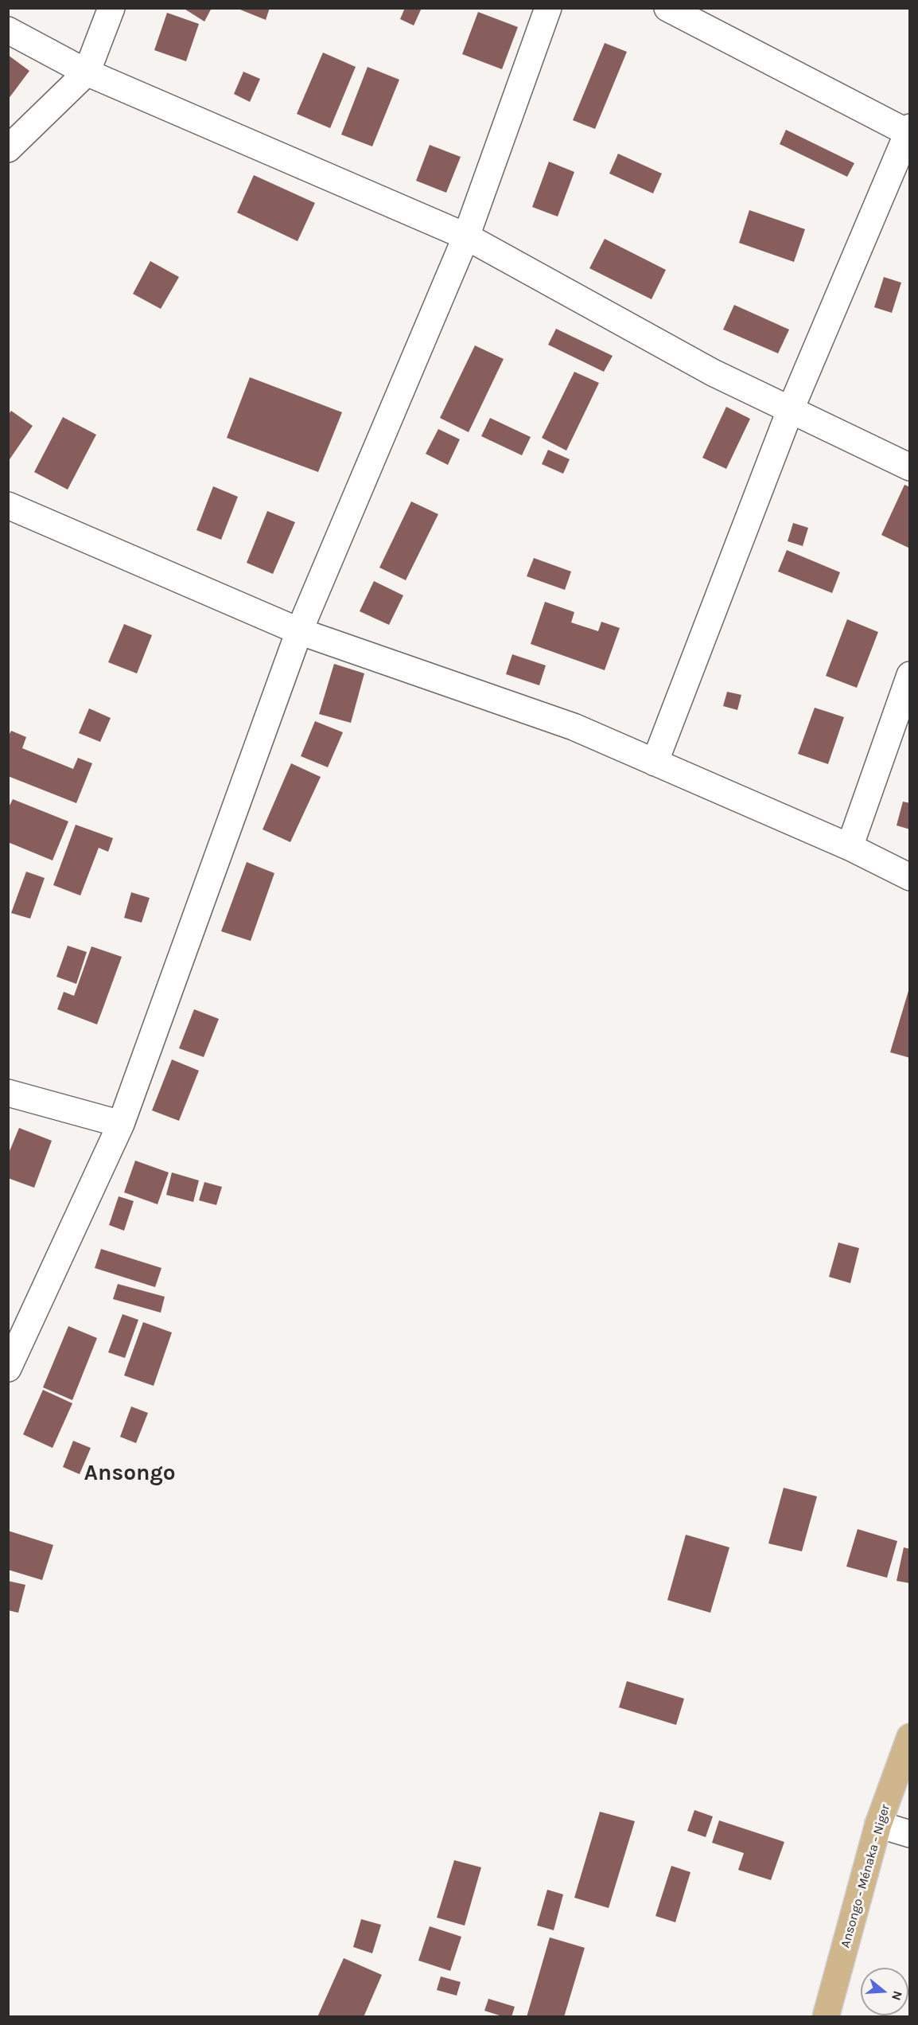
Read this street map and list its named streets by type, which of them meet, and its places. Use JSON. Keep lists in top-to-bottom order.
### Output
{
  "streets": {
    "main road": ["Ansongo - Ménaka - Niger"]
  },
  "districts": ["Ansongo"],
  "north": "right"
}
